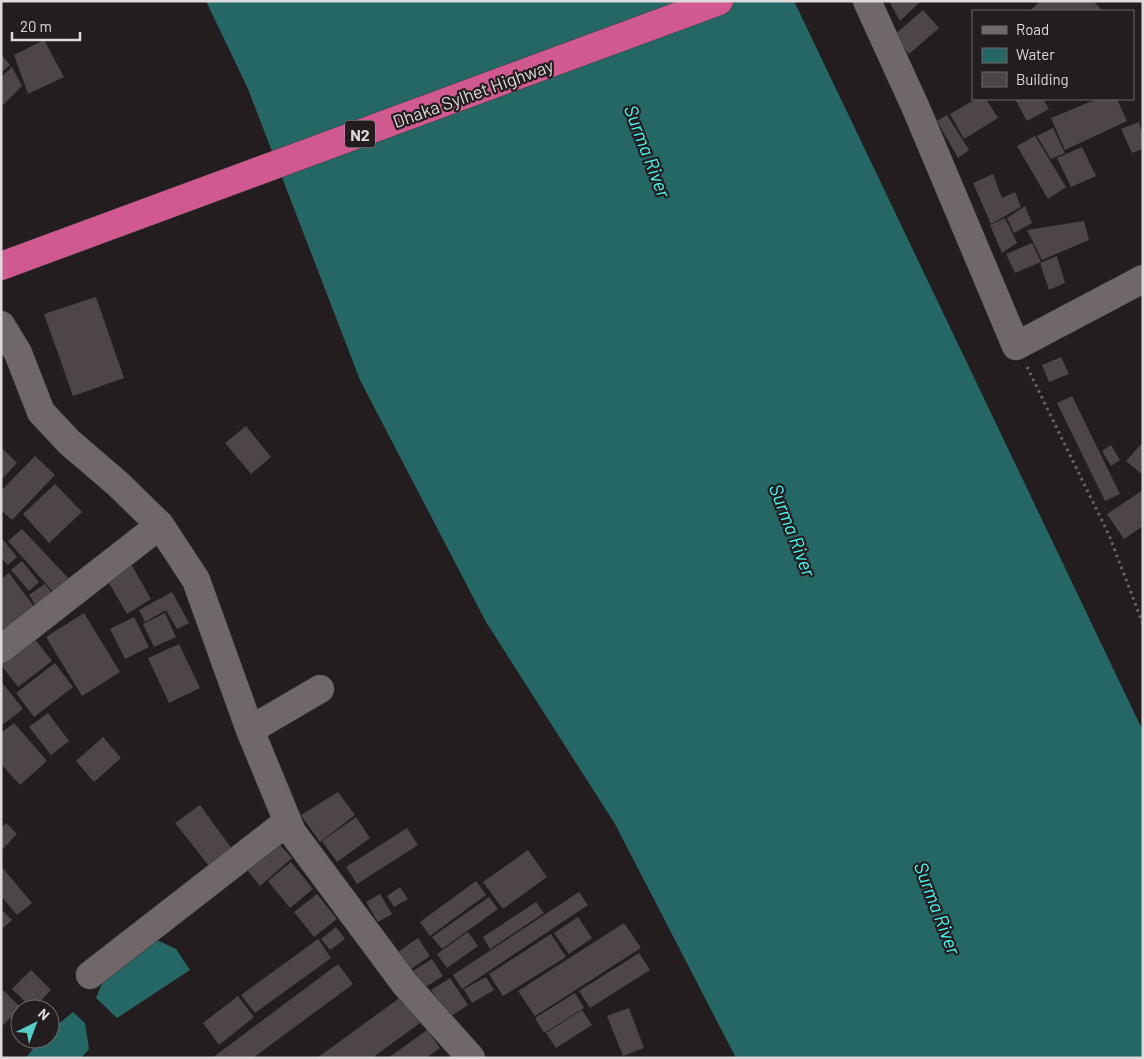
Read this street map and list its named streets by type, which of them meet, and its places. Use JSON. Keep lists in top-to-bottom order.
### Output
{
  "streets": {
    "highway": ["Dhaka Sylhet Highway", "N2"]
  },
  "water": ["Surma River"],
  "legend": ["Road", "Water", "Building"],
  "scale_bar": "20 m",
  "north": "top right"
}
